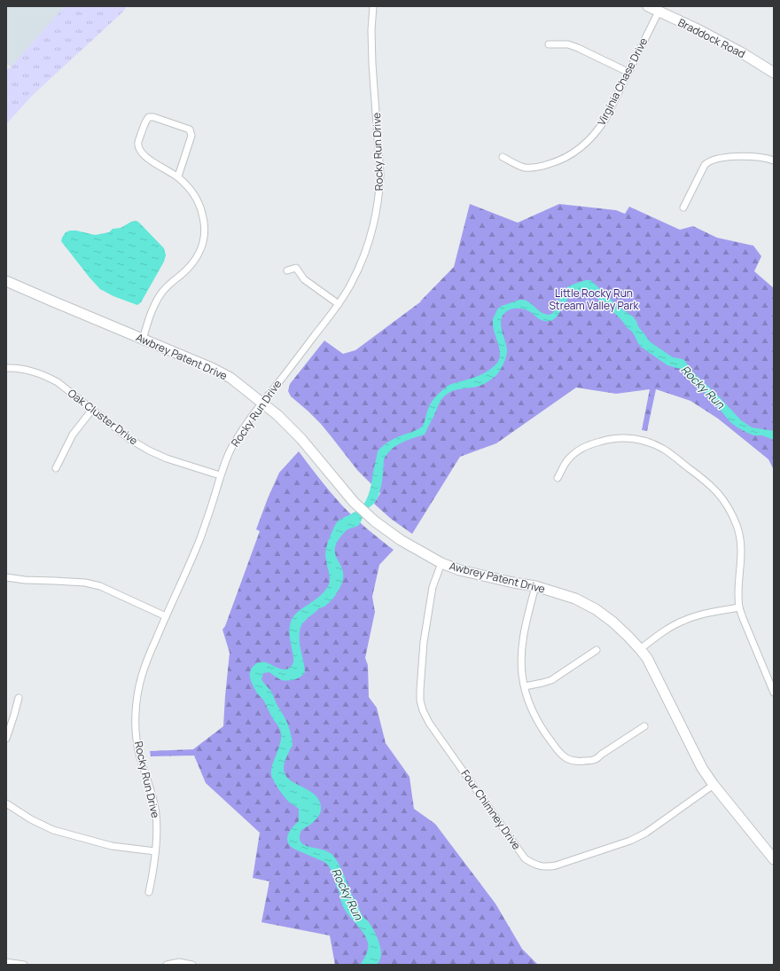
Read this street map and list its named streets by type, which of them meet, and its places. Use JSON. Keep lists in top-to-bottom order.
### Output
{
  "streets": {
    "street": [
      "Braddock Road",
      "Virginia Chase Drive",
      "Rocky Run Drive",
      "Awbrey Patent Drive",
      "Oak Cluster Drive",
      "Four Chimney Drive"
    ]
  },
  "crossings": [
    ["Braddock Road", "Virginia Chase Drive"],
    ["Rocky Run Drive", "Awbrey Patent Drive"],
    ["Rocky Run Drive", "Oak Cluster Drive"],
    ["Awbrey Patent Drive", "Four Chimney Drive"]
  ],
  "water": ["Rocky Run"],
  "parks": ["Little Rocky Run Stream Valley Park"]
}
